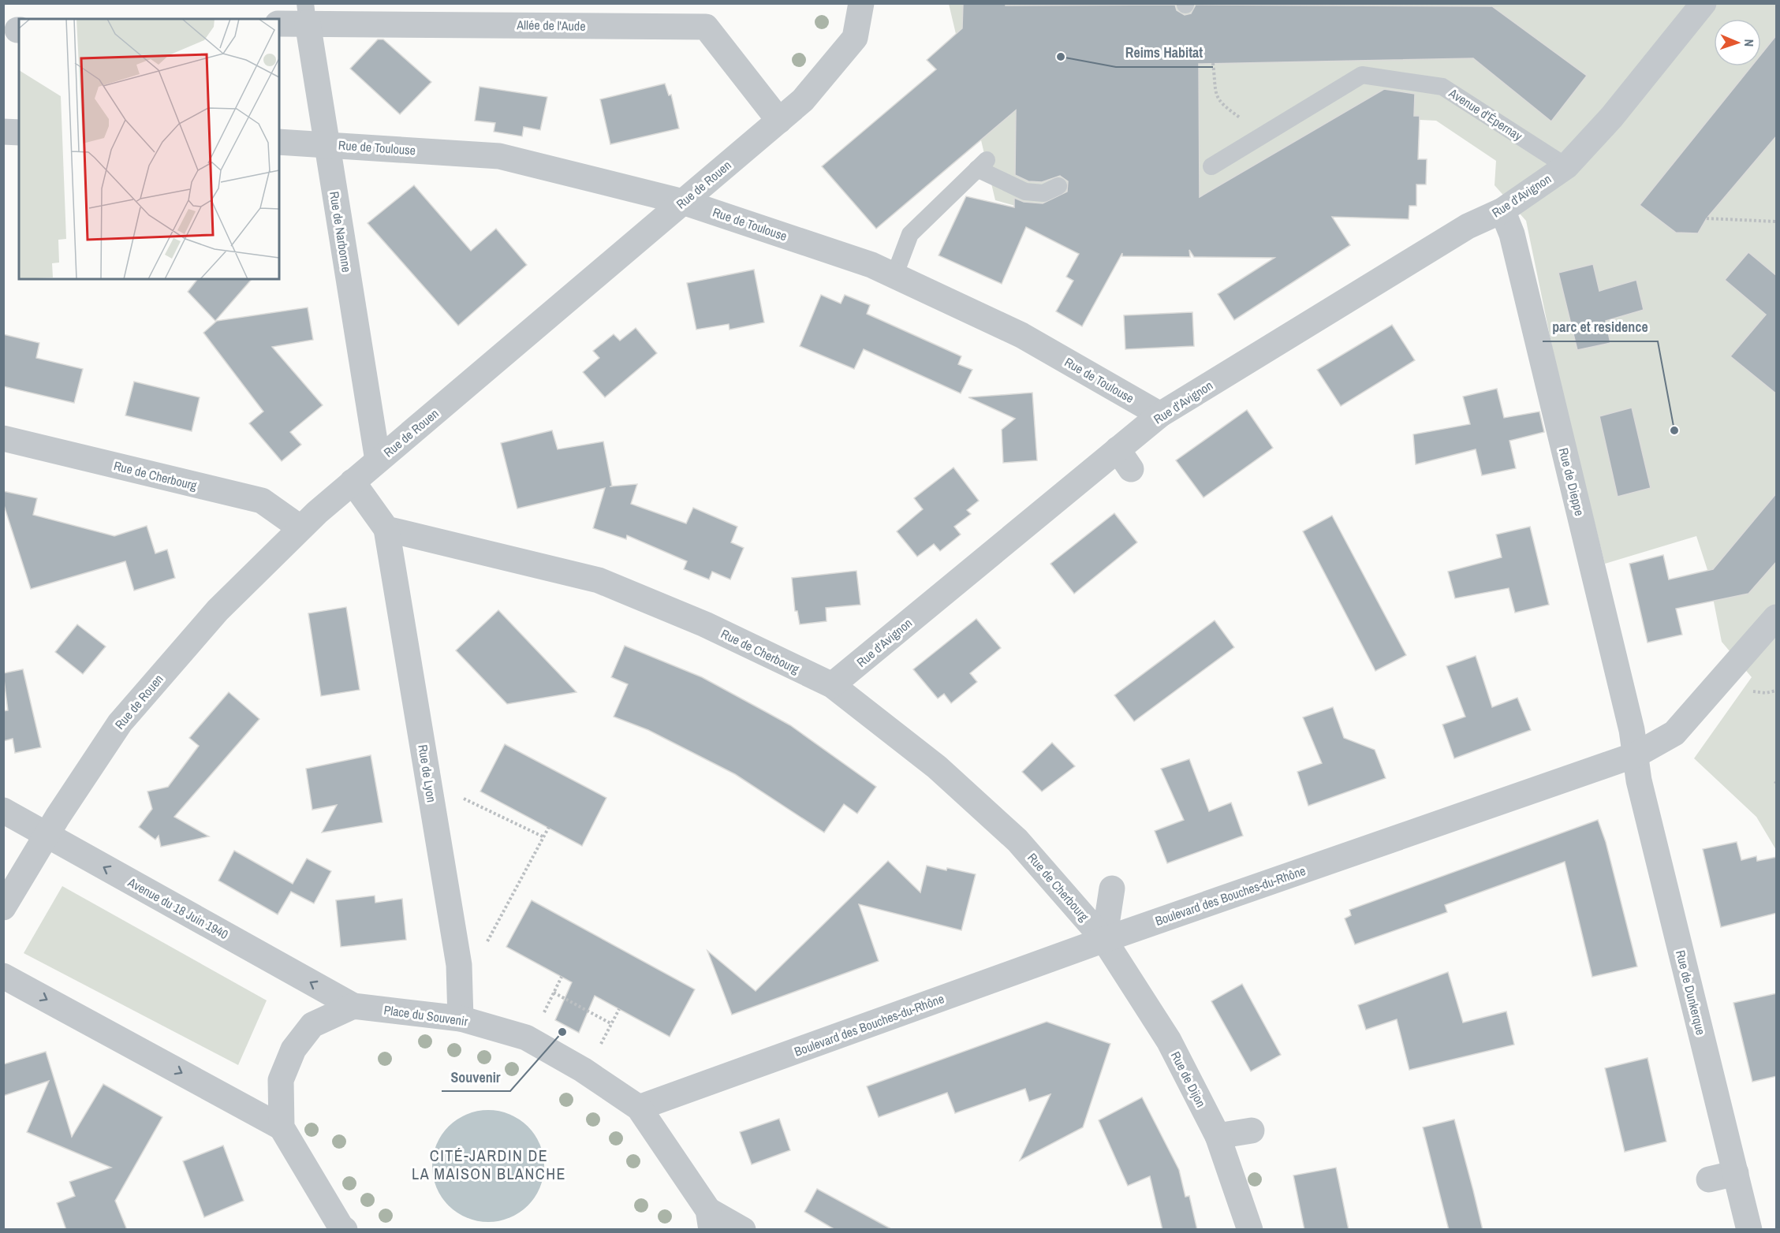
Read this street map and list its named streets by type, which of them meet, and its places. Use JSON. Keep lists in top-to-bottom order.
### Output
{
  "streets": {
    "street": [
      "Allée de l'Aude",
      "Rue de Toulouse",
      "Rue de Rouen",
      "Rue d'Avignon",
      "Rue de Narbonne",
      "Rue de Cherbourg",
      "Rue de Dieppe",
      "Rue de Lyon",
      "Boulevard des Bouches-du-Rhône",
      "Avenue du 18 Juin 1940",
      "Rue de Dunkerque",
      "Place du Souvenir",
      "Rue de Dijon"
    ],
    "lane": ["Avenue d'Épernay"]
  },
  "crossings": [
    ["Allée de l'Aude", "Rue de Rouen"],
    ["Allée de l'Aude", "Rue de Narbonne"],
    ["Avenue d'Épernay", "Rue d'Avignon"],
    ["Rue de Toulouse", "Rue de Rouen"],
    ["Rue de Toulouse", "Rue d'Avignon"],
    ["Rue de Toulouse", "Rue de Narbonne"],
    ["Rue de Rouen", "Rue de Narbonne"],
    ["Rue de Rouen", "Rue de Cherbourg"],
    ["Rue de Rouen", "Avenue du 18 Juin 1940"],
    ["Rue d'Avignon", "Rue de Cherbourg"],
    ["Rue d'Avignon", "Rue de Dieppe"],
    ["Rue de Cherbourg", "Rue de Lyon"],
    ["Rue de Cherbourg", "Boulevard des Bouches-du-Rhône"],
    ["Rue de Cherbourg", "Rue de Dijon"],
    ["Rue de Dieppe", "Boulevard des Bouches-du-Rhône"],
    ["Rue de Dieppe", "Rue de Dunkerque"],
    ["Rue de Lyon", "Place du Souvenir"],
    ["Boulevard des Bouches-du-Rhône", "Rue de Dunkerque"],
    ["Boulevard des Bouches-du-Rhône", "Place du Souvenir"],
    ["Boulevard des Bouches-du-Rhône", "Rue de Dijon"],
    ["Avenue du 18 Juin 1940", "Place du Souvenir"]
  ],
  "districts": ["CITÉ-JARDIN DE LA MAISON BLANCHE"],
  "places": ["Reims Habitat", "parc et residence", "Souvenir"],
  "north": "right"
}
